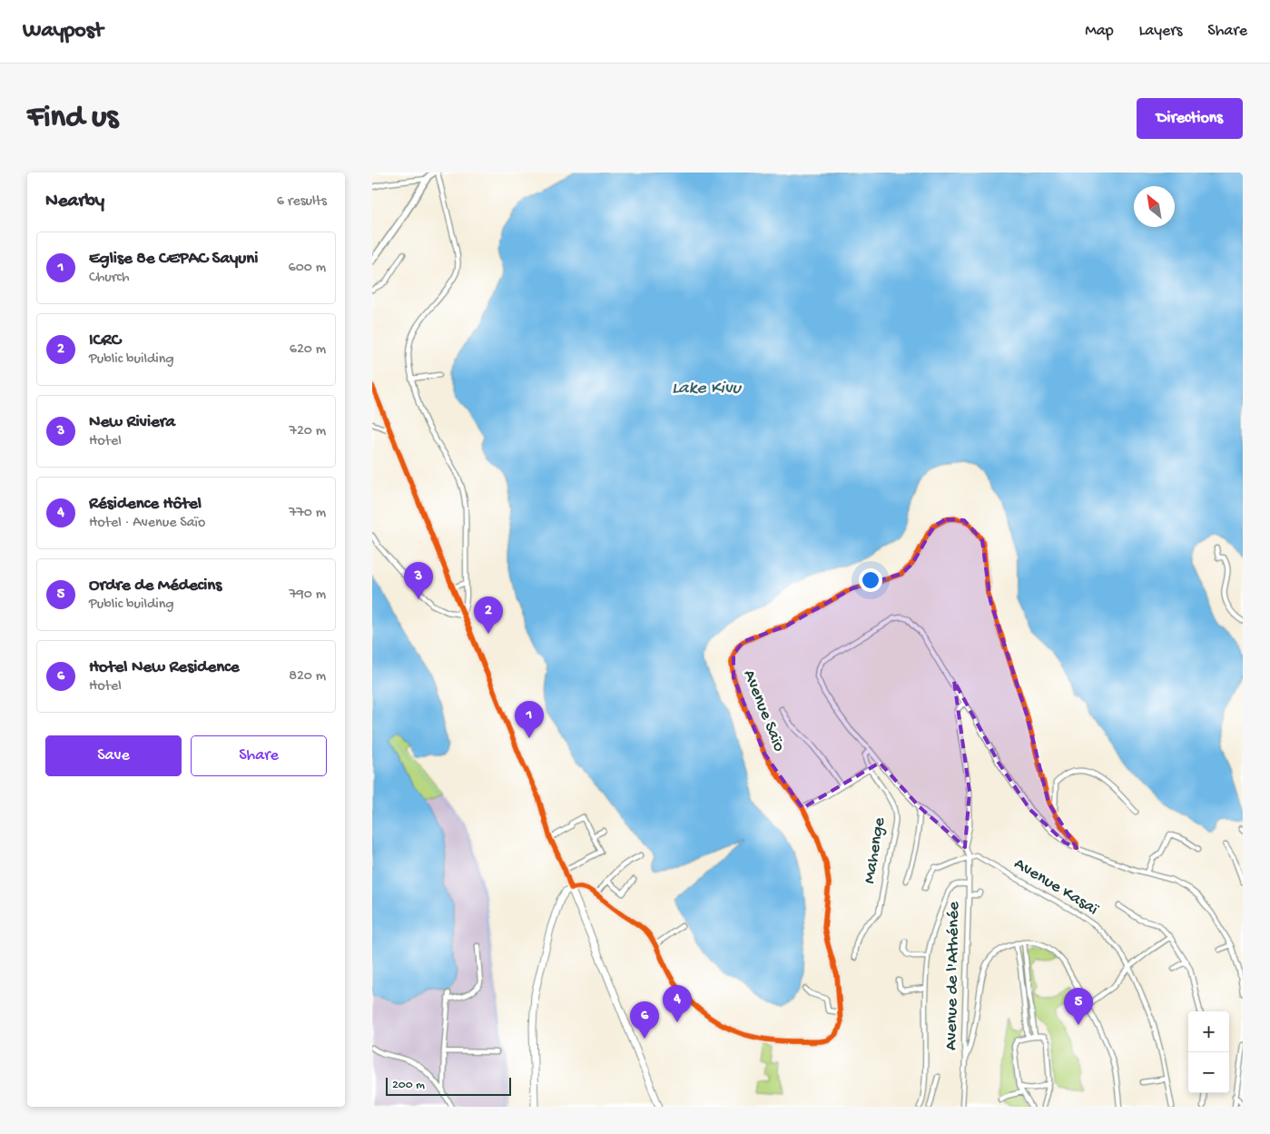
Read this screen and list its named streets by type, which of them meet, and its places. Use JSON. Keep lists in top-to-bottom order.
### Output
{
  "streets": {
    "street": [
      "Avenue Saïo",
      "Mahenge",
      "Avenue Kasaï",
      "Avenue de l'Athénée"
    ]
  },
  "crossings": [
    ["Avenue Kasaï", "Avenue de l'Athénée"]
  ],
  "water": ["Lake Kivu"],
  "scale_bar": "200 m",
  "north": "top left",
  "page": {
    "header": "Waypost",
    "nav": ["Map", "Layers", "Share"],
    "buttons": [
      "Directions",
      ["Save", "Share"]
    ],
    "title": "Find us",
    "heading": ["Nearby", "6 results"],
    "list": [
      {
        "mark": "1",
        "name": "Eglise 8e CEPAC Sayuni",
        "note": "Church",
        "value": "600 m"
      },
      {
        "mark": "2",
        "name": "ICRC",
        "note": "Public building",
        "value": "620 m"
      },
      {
        "mark": "3",
        "name": "New Riviera",
        "note": "Hotel",
        "value": "720 m"
      },
      {
        "mark": "4",
        "name": "Résidence Hôtel",
        "note": "Hotel · Avenue Saïo",
        "value": "770 m"
      },
      {
        "mark": "5",
        "name": "Ordre de Médecins",
        "note": "Public building",
        "value": "790 m"
      },
      {
        "mark": "6",
        "name": "Hotel New Residence",
        "note": "Hotel",
        "value": "820 m"
      }
    ],
    "pins": [
      "3",
      "2",
      "1",
      "4",
      "5",
      "6"
    ],
    "map_buttons": ["+", "−"],
    "scale": "200 m"
  }
}
